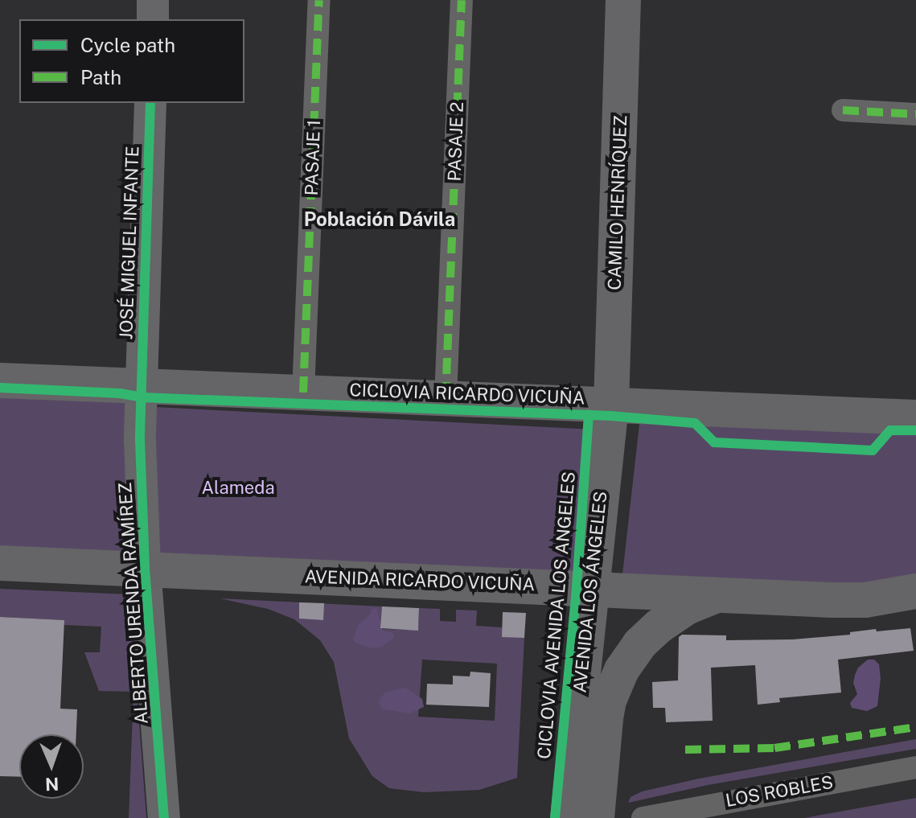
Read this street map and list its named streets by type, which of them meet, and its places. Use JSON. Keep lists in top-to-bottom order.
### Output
{
  "streets": {
    "main road": ["CAMILO HENRÍQUEZ", "AVENIDA RICARDO VICUÑA", "AVENIDA LOS ÁNGELES"],
    "street": [
      "PASAJE 2",
      "PASAJE 1",
      "JOSÉ MIGUEL INFANTE",
      "ALBERTO URENDA RAMÍREZ",
      "LOS ROBLES"
    ],
    "cycle path": ["CICLOVIA RICARDO VICUÑA"]
  },
  "crossings": [
    ["CAMILO HENRÍQUEZ", "AVENIDA LOS ÁNGELES"],
    ["JOSÉ MIGUEL INFANTE", "ALBERTO URENDA RAMÍREZ"],
    ["AVENIDA RICARDO VICUÑA", "AVENIDA LOS ÁNGELES"],
    ["AVENIDA RICARDO VICUÑA", "ALBERTO URENDA RAMÍREZ"]
  ],
  "districts": ["Población Dávila"],
  "parks": ["Alameda"],
  "legend": ["Cycle path", "Path"],
  "north": "bottom"
}
